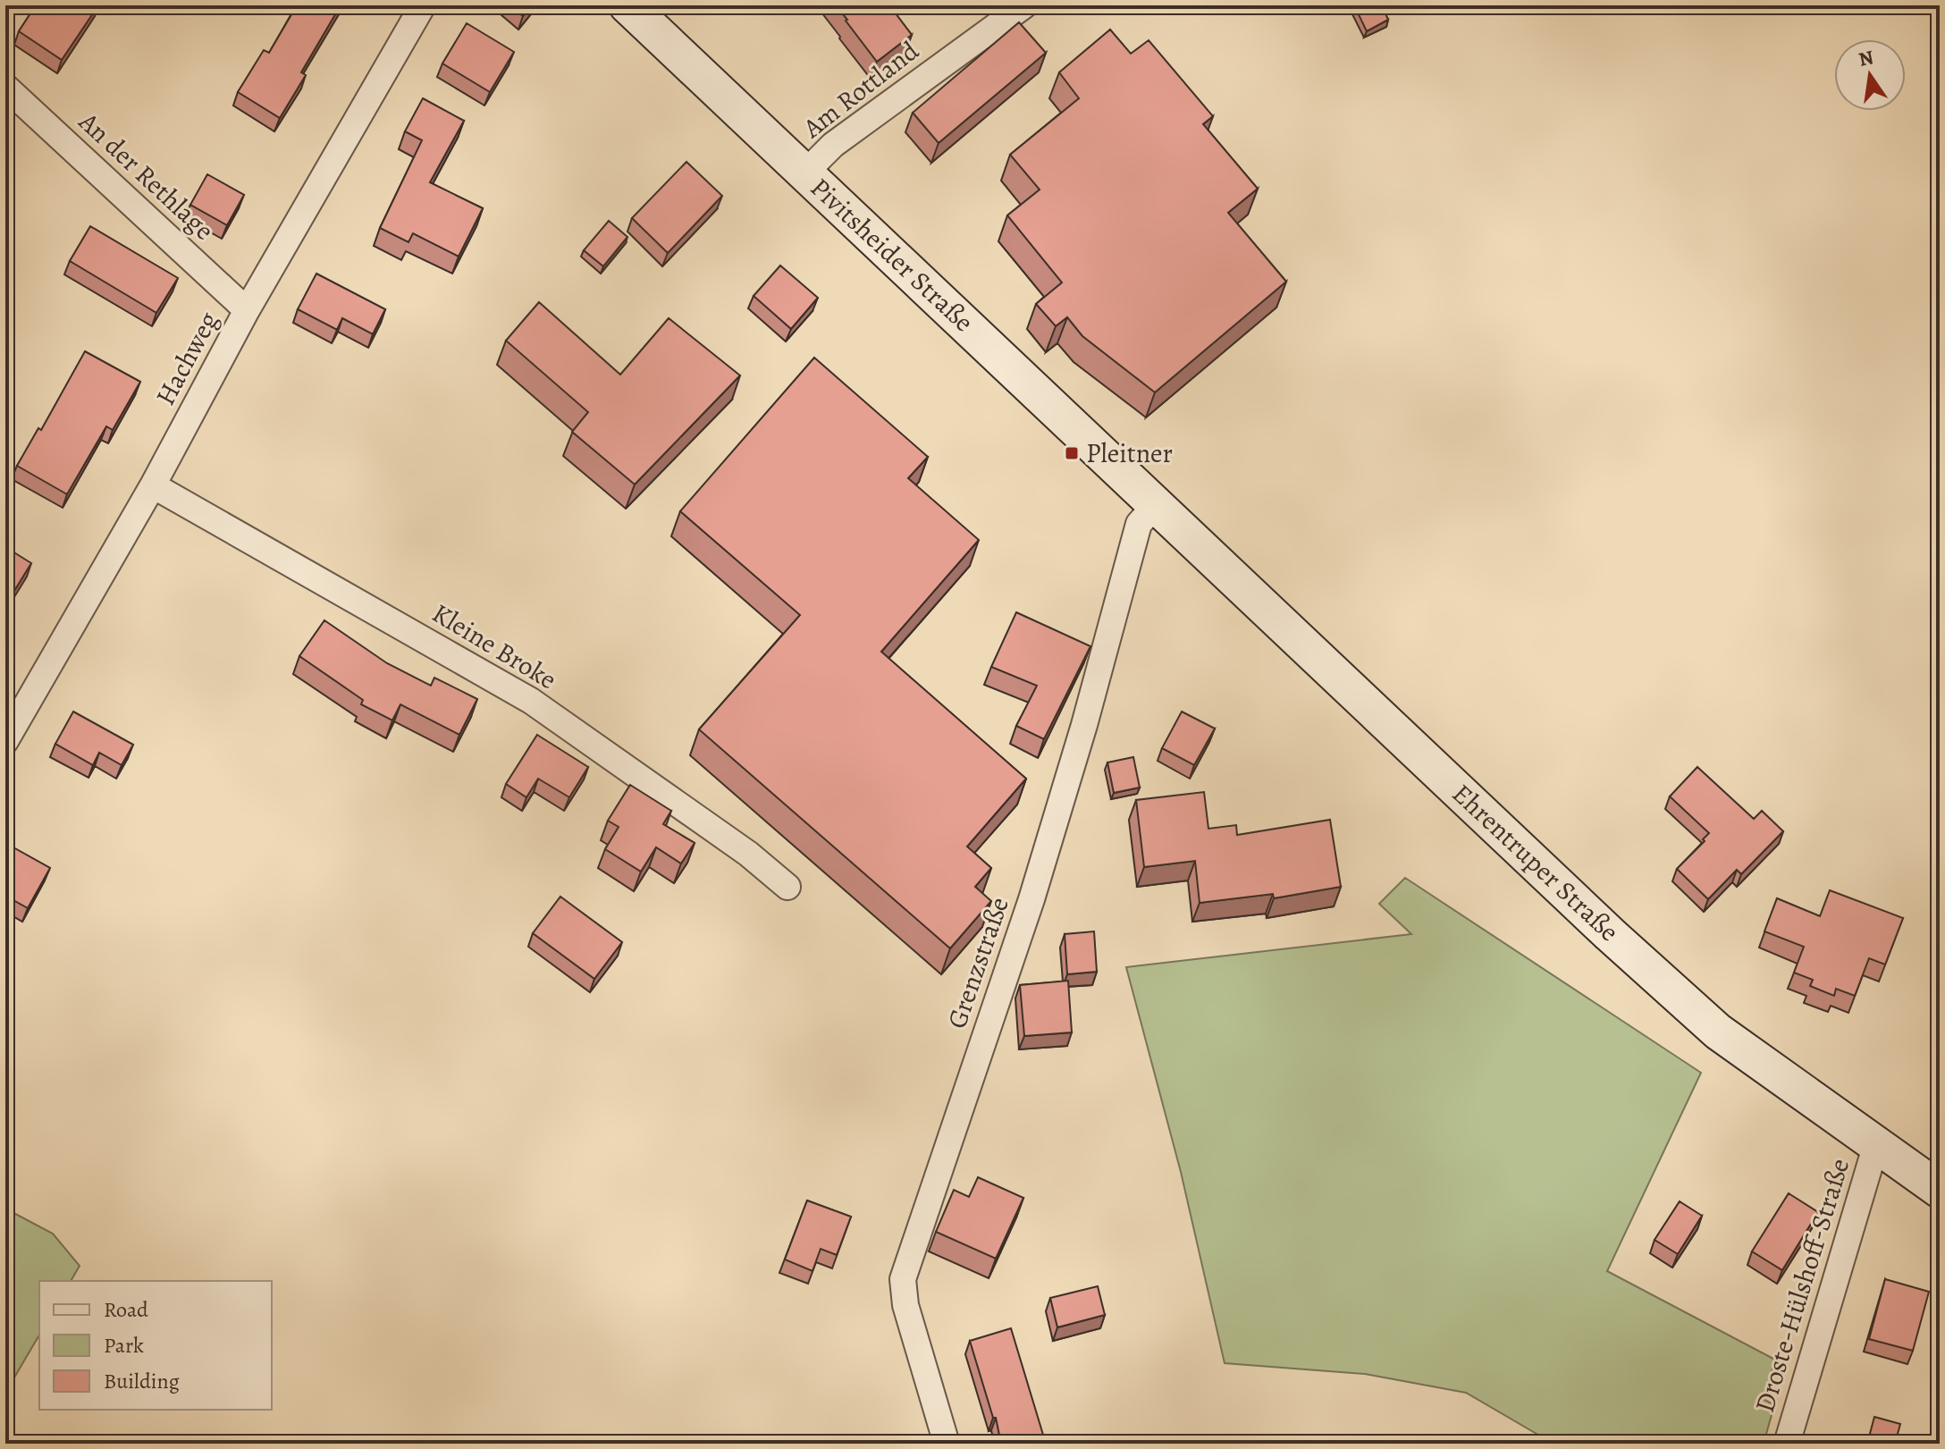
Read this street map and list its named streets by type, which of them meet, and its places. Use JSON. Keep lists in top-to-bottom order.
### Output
{
  "streets": {
    "main road": ["Pivitsheider Straße", "Ehrentruper Straße"],
    "street": [
      "Am Rottland",
      "An der Rethlage",
      "Hachweg",
      "Kleine Broke",
      "Grenzstraße",
      "Droste-Hülshoff-Straße"
    ]
  },
  "crossings": [
    ["Am Rottland", "Pivitsheider Straße"],
    ["An der Rethlage", "Hachweg"],
    ["Pivitsheider Straße", "Ehrentruper Straße"],
    ["Pivitsheider Straße", "Grenzstraße"],
    ["Hachweg", "Kleine Broke"],
    ["Ehrentruper Straße", "Grenzstraße"],
    ["Ehrentruper Straße", "Droste-Hülshoff-Straße"]
  ],
  "places": {
    "transit": ["Pleitner"]
  },
  "legend": ["Road", "Park", "Building"],
  "north": "top"
}
